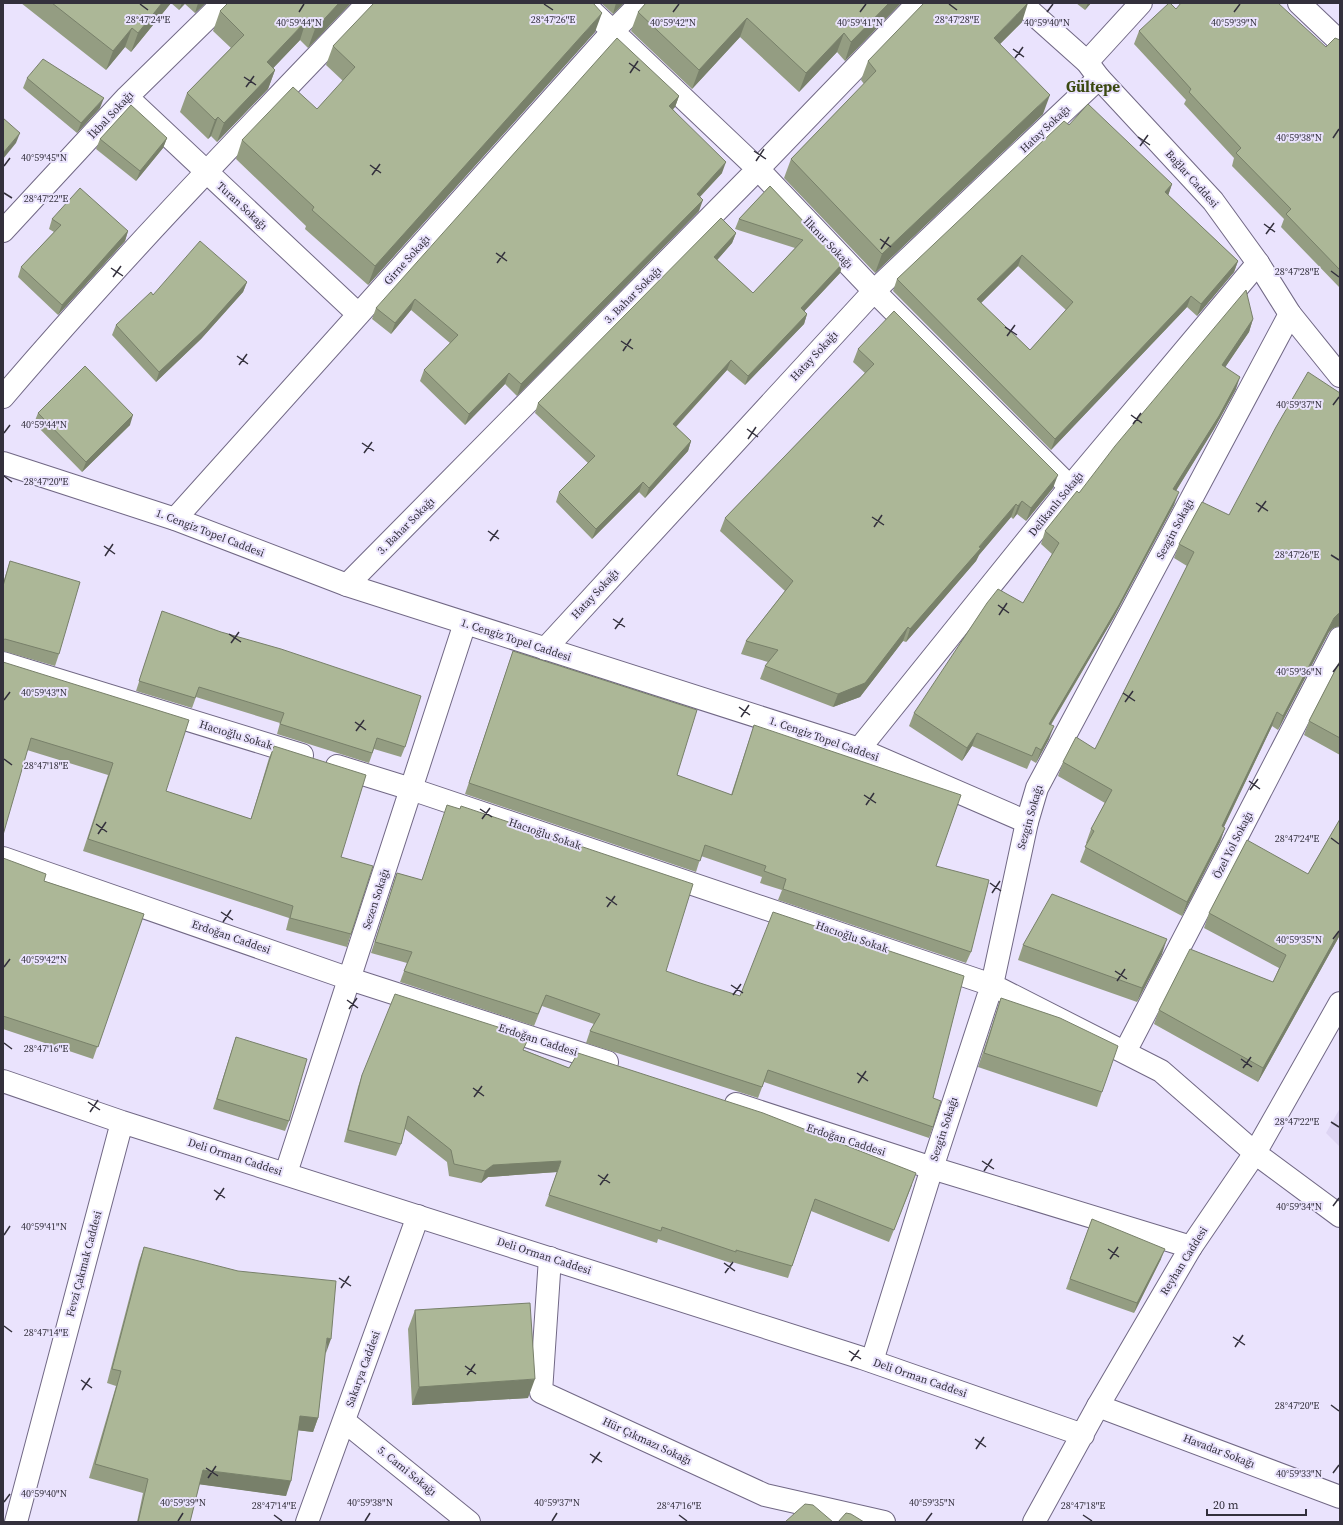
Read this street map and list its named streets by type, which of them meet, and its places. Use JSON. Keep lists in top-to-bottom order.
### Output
{
  "streets": {
    "street": [
      "İkbal Sokağı",
      "Hatay Sokağı",
      "Bağlar Caddesi",
      "Turan Sokağı",
      "İlknur Sokağı",
      "Girne Sokağı",
      "3. Bahar Sokağı",
      "Delikanlı Sokağı",
      "Sezgin Sokağı",
      "1. Cengiz Topel Caddesi",
      "Hacıoğlu Sokak",
      "Özel Yol Sokağı",
      "Sezen Sokağı",
      "Erdoğan Caddesi",
      "Deli Orman Caddesi",
      "Reyhan Caddesi",
      "Fevzi Çakmak Caddesi",
      "Sakarya Caddesi",
      "Hür Çıkmazı Sokağı",
      "Havadar Sokağı",
      "5. Cami Sokağı"
    ]
  },
  "crossings": [
    ["İkbal Sokağı", "Turan Sokağı"],
    ["Hatay Sokağı", "Bağlar Caddesi"],
    ["Hatay Sokağı", "İlknur Sokağı"],
    ["Hatay Sokağı", "1. Cengiz Topel Caddesi"],
    ["Bağlar Caddesi", "Delikanlı Sokağı"],
    ["Bağlar Caddesi", "Sezgin Sokağı"],
    ["Turan Sokağı", "Girne Sokağı"],
    ["İlknur Sokağı", "Girne Sokağı"],
    ["İlknur Sokağı", "3. Bahar Sokağı"],
    ["İlknur Sokağı", "Delikanlı Sokağı"],
    ["Girne Sokağı", "1. Cengiz Topel Caddesi"],
    ["3. Bahar Sokağı", "1. Cengiz Topel Caddesi"],
    ["Delikanlı Sokağı", "1. Cengiz Topel Caddesi"],
    ["Sezgin Sokağı", "1. Cengiz Topel Caddesi"],
    ["Sezgin Sokağı", "Hacıoğlu Sokak"],
    ["Sezgin Sokağı", "Erdoğan Caddesi"],
    ["Sezgin Sokağı", "Deli Orman Caddesi"],
    ["1. Cengiz Topel Caddesi", "Sezen Sokağı"],
    ["Hacıoğlu Sokak", "Özel Yol Sokağı"],
    ["Hacıoğlu Sokak", "Sezen Sokağı"],
    ["Hacıoğlu Sokak", "Reyhan Caddesi"],
    ["Sezen Sokağı", "Erdoğan Caddesi"],
    ["Sezen Sokağı", "Deli Orman Caddesi"],
    ["Erdoğan Caddesi", "Reyhan Caddesi"],
    ["Deli Orman Caddesi", "Reyhan Caddesi"],
    ["Deli Orman Caddesi", "Fevzi Çakmak Caddesi"],
    ["Deli Orman Caddesi", "Sakarya Caddesi"],
    ["Deli Orman Caddesi", "Hür Çıkmazı Sokağı"],
    ["Reyhan Caddesi", "Havadar Sokağı"],
    ["Sakarya Caddesi", "5. Cami Sokağı"]
  ],
  "districts": ["Gültepe"],
  "scale_bar": "20 m",
  "coordinates": [
    "28°47'24\"E",
    "28°47'26\"E",
    "28°47'28\"E",
    "40°59'44\"N",
    "40°59'42\"N",
    "40°59'41\"N",
    "40°59'40\"N",
    "40°59'39\"N",
    "40°59'38\"N",
    "40°59'45\"N",
    "28°47'22\"E",
    "40°59'37\"N",
    "28°47'20\"E",
    "40°59'36\"N",
    "40°59'43\"N",
    "28°47'18\"E",
    "40°59'35\"N",
    "28°47'16\"E",
    "40°59'34\"N",
    "28°47'14\"E",
    "40°59'33\"N"
  ]
}
